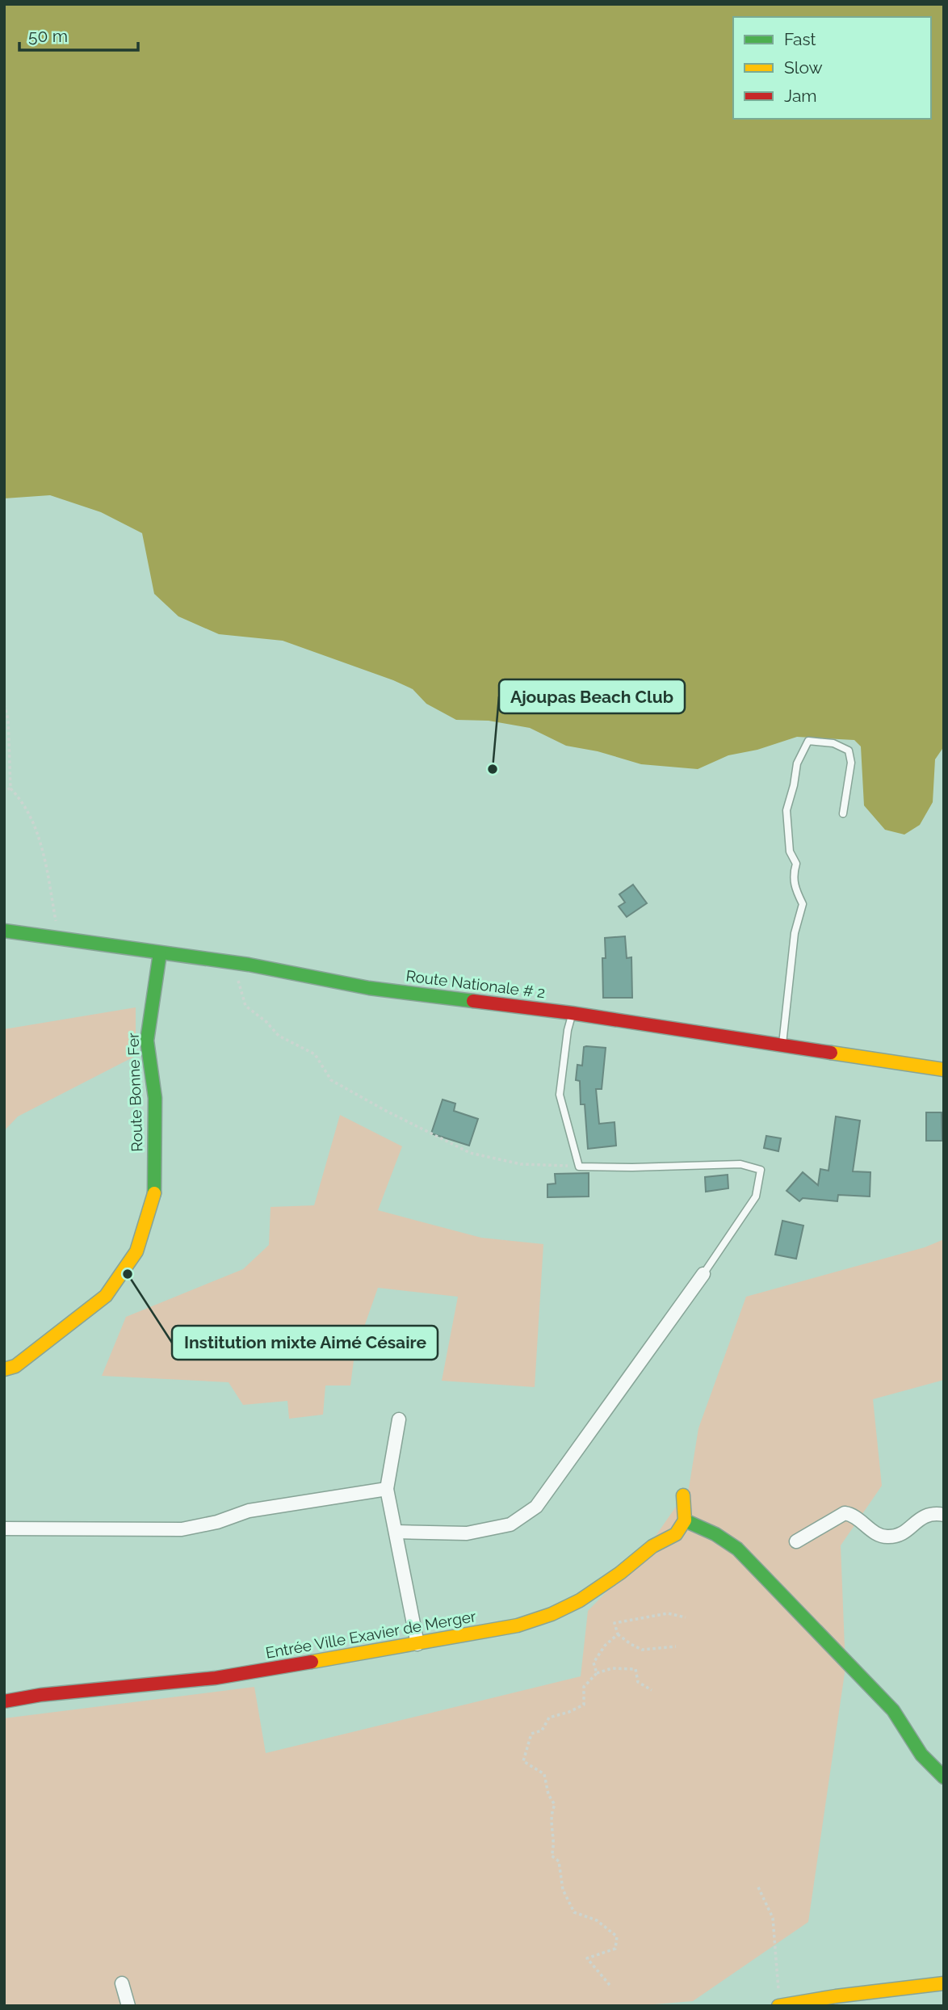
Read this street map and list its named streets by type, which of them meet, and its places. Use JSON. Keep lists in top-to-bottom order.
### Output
{
  "streets": {
    "street": ["Route Nationale # 2", "Route Bonne Fer", "Entrée Ville Exavier de Merger"]
  },
  "crossings": [
    ["Route Nationale # 2", "Route Bonne Fer"]
  ],
  "places": ["Ajoupas Beach Club", "Institution mixte Aimé Césaire"],
  "legend": ["Fast", "Slow", "Jam"],
  "scale_bar": "50 m"
}
